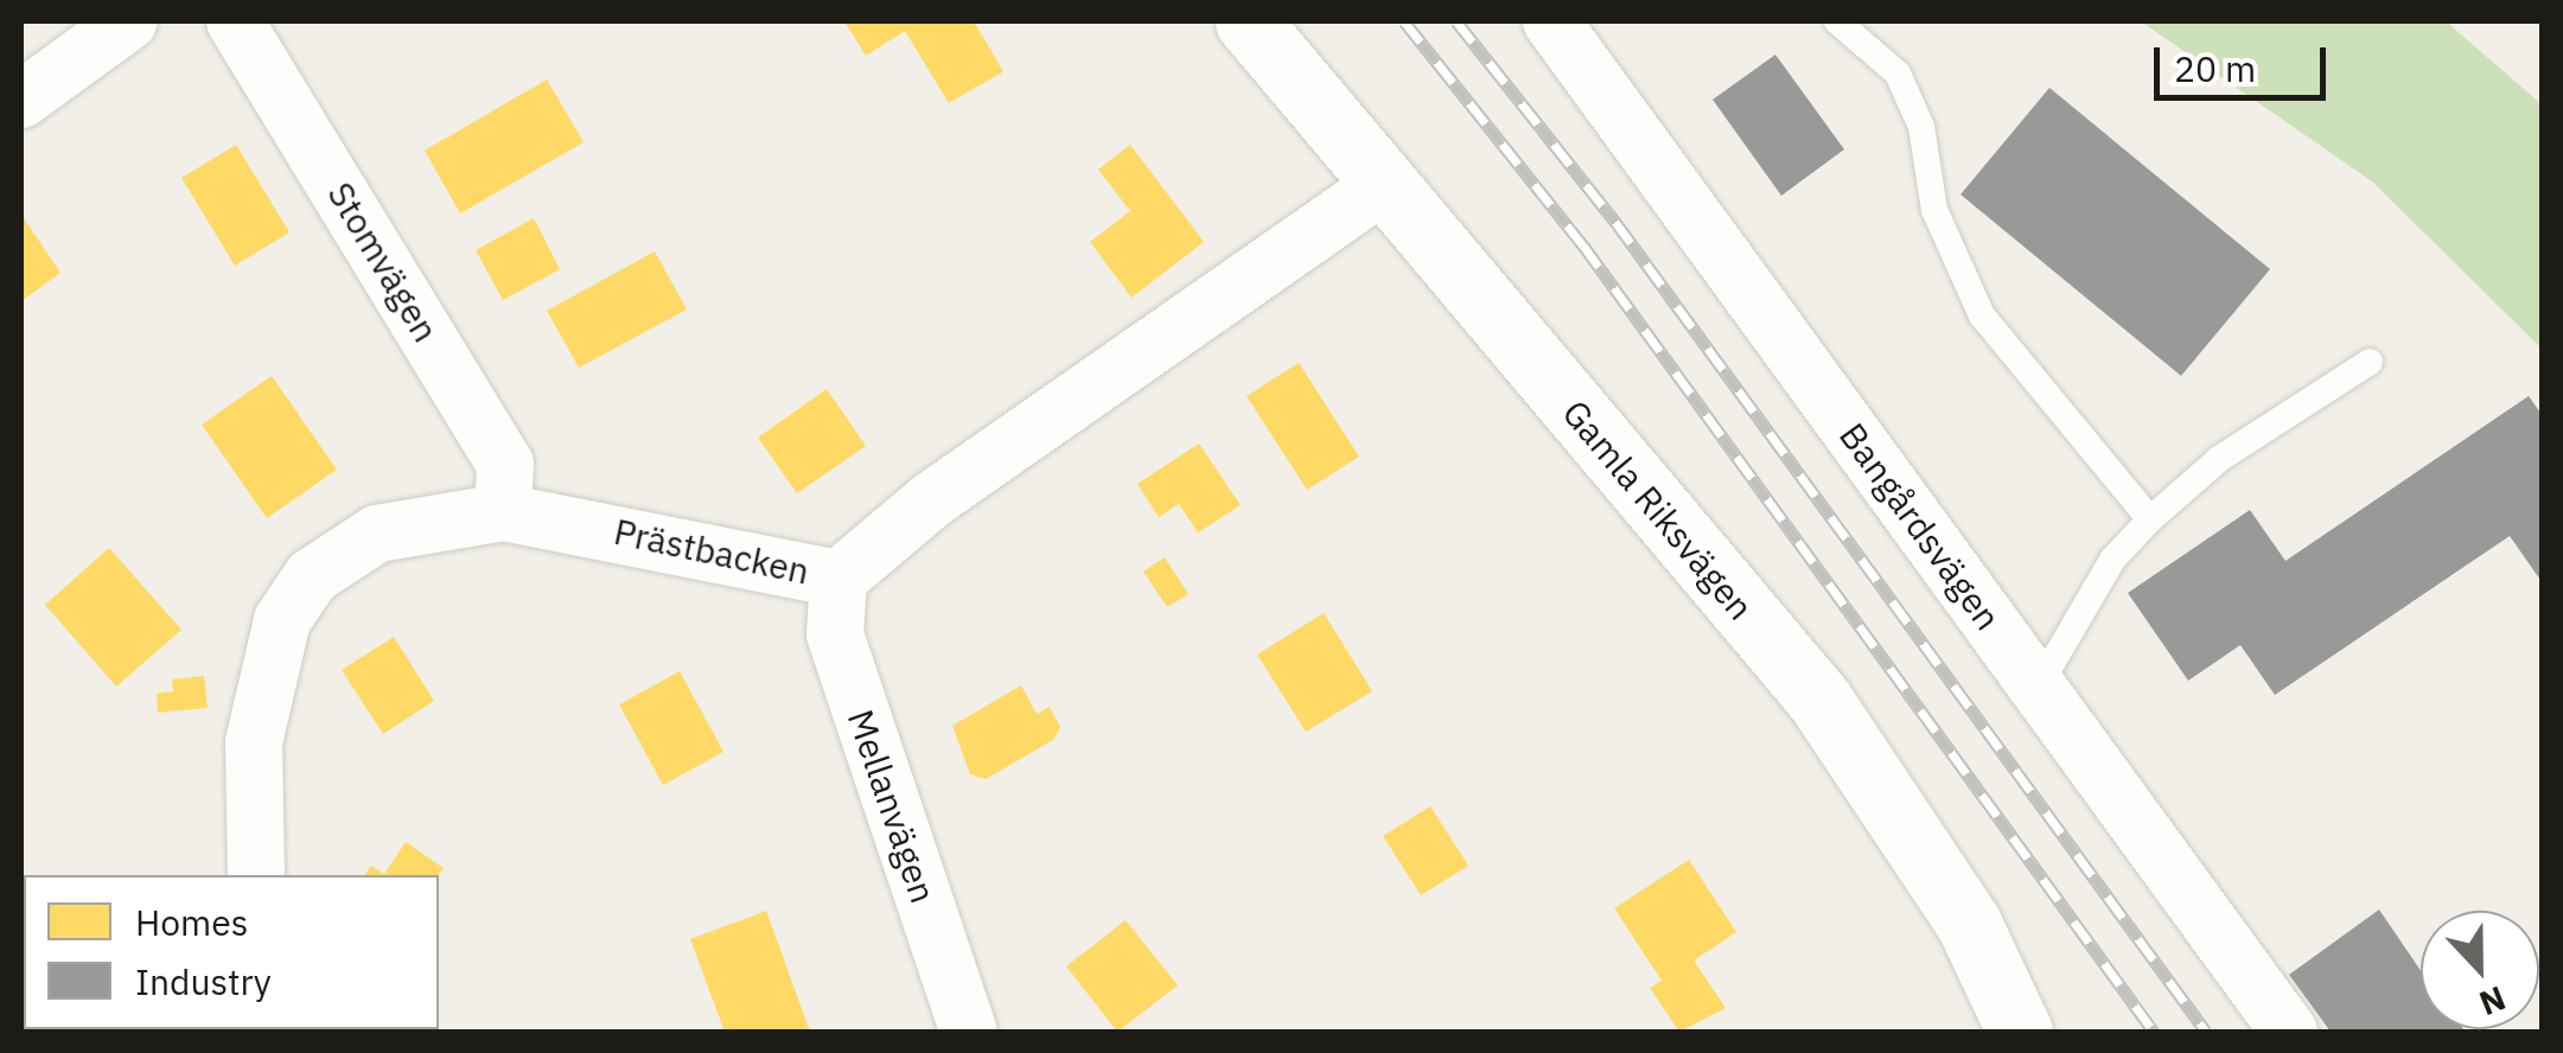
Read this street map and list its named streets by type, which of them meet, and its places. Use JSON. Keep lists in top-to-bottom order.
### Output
{
  "streets": {
    "street": [
      "Stomvägen",
      "Gamla Riksvägen",
      "Bangårdsvägen",
      "Prästbacken",
      "Mellanvägen"
    ]
  },
  "crossings": [
    ["Stomvägen", "Prästbacken"],
    ["Gamla Riksvägen", "Prästbacken"],
    ["Prästbacken", "Mellanvägen"]
  ],
  "legend": ["Homes", "Industry"],
  "scale_bar": "20 m",
  "north": "bottom"
}
